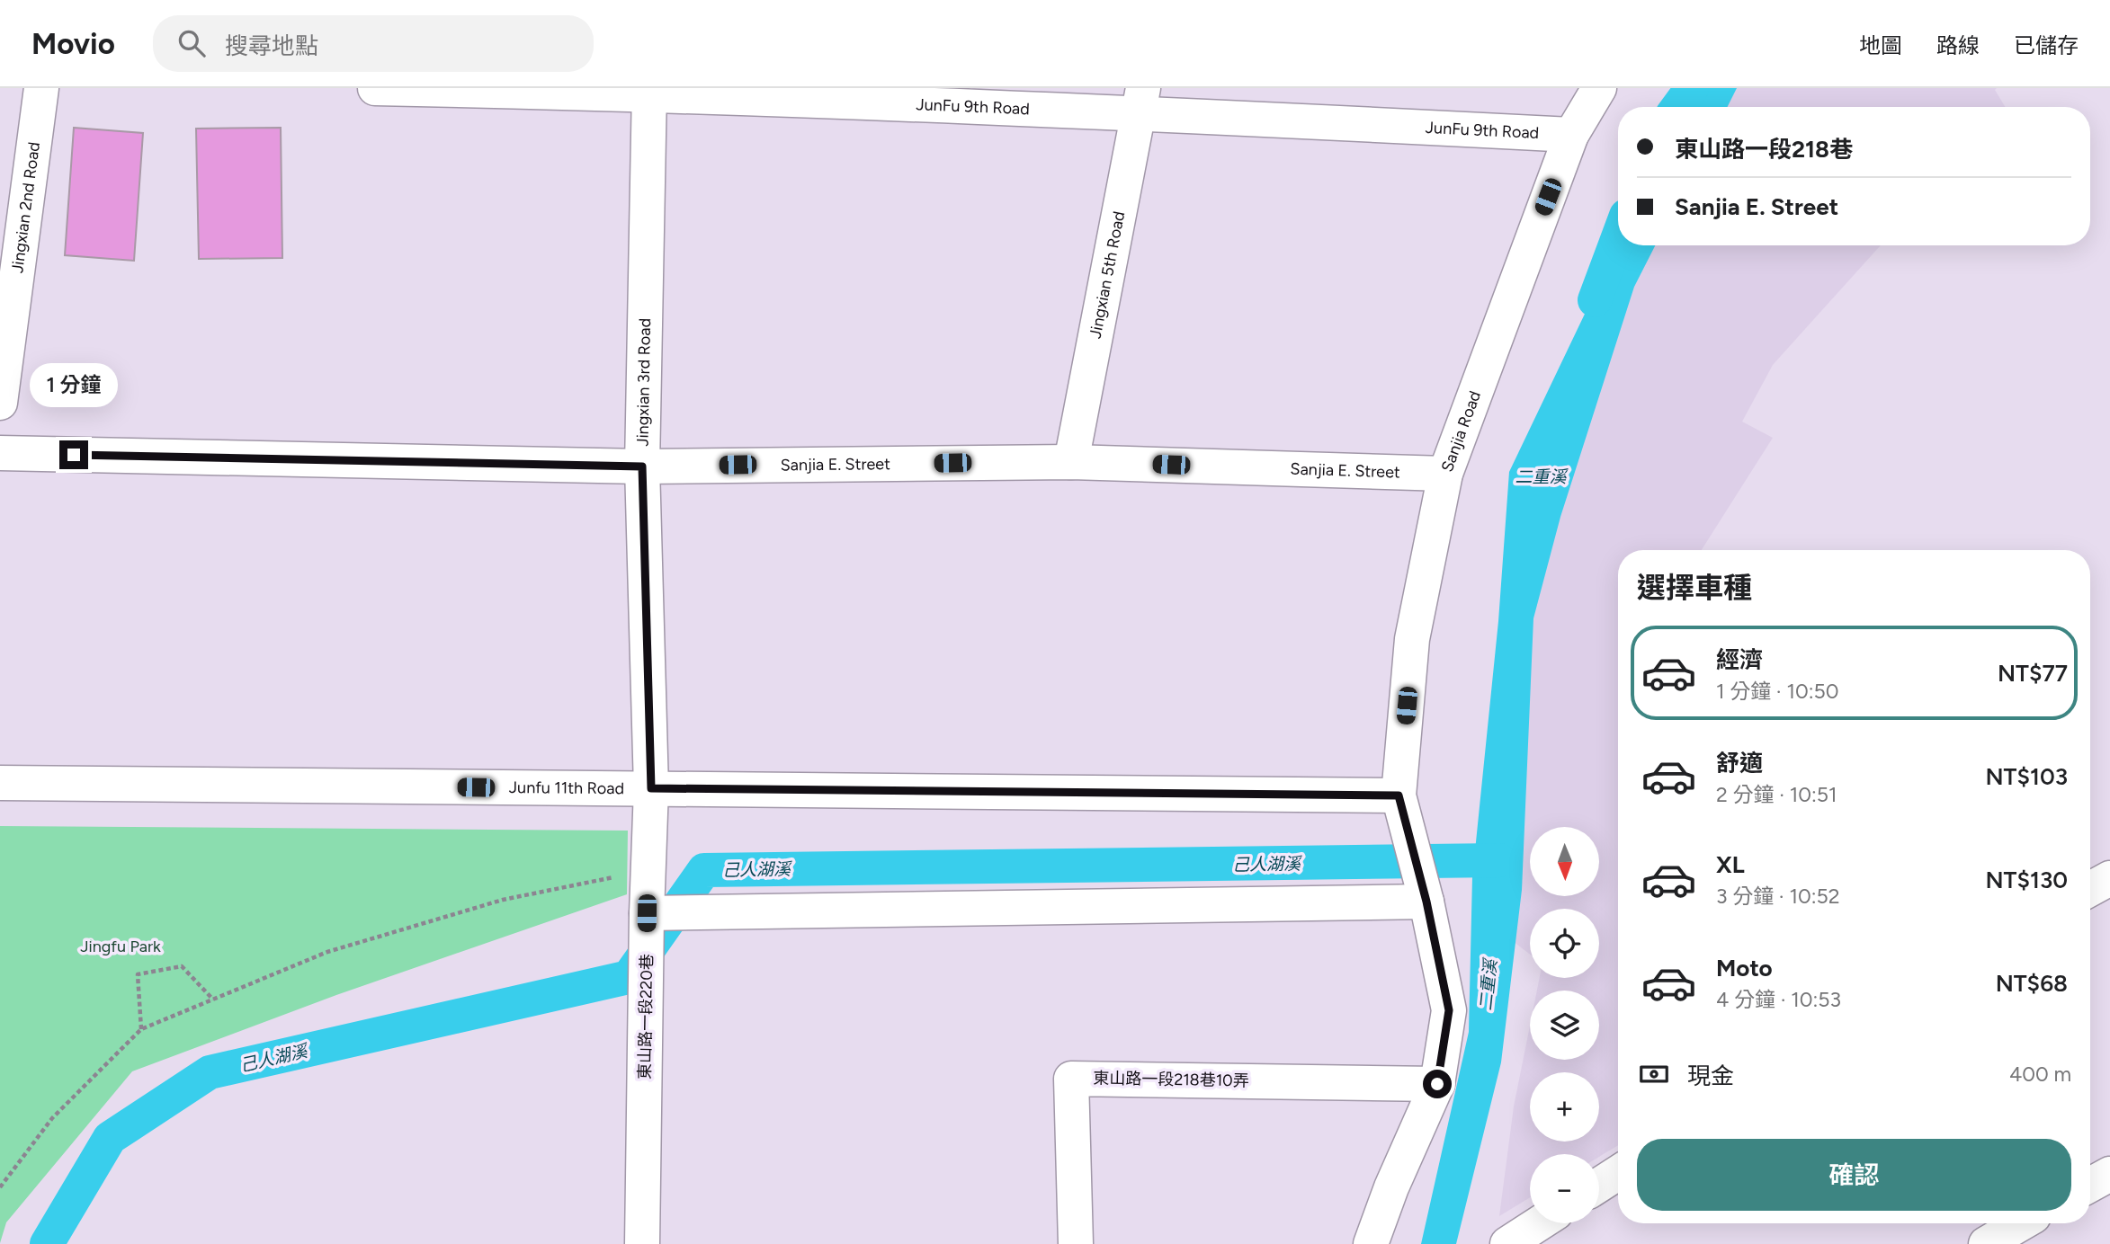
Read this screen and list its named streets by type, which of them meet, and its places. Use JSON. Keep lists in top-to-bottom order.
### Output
{
  "streets": {
    "street": [
      "JunFu 9th Road",
      "Jingxian 2nd Road",
      "Jingxian 5th Road",
      "Jingxian 3rd Road",
      "Sanjia Road",
      "Sanjia E. Street",
      "Junfu 11th Road",
      "東山路一段220巷",
      "東山路一段218巷10弄"
    ]
  },
  "crossings": [
    ["JunFu 9th Road", "Jingxian 5th Road"],
    ["JunFu 9th Road", "Jingxian 3rd Road"],
    ["JunFu 9th Road", "Sanjia Road"],
    ["Jingxian 5th Road", "Sanjia E. Street"],
    ["Jingxian 3rd Road", "Sanjia E. Street"],
    ["Jingxian 3rd Road", "Junfu 11th Road"],
    ["Jingxian 3rd Road", "東山路一段220巷"],
    ["Sanjia Road", "Sanjia E. Street"],
    ["Sanjia Road", "Junfu 11th Road"],
    ["Sanjia Road", "東山路一段218巷10弄"],
    ["Junfu 11th Road", "東山路一段220巷"]
  ],
  "water": ["二重溪", "己人湖溪"],
  "parks": ["Jingfu Park"],
  "north": "bottom",
  "page": {
    "header": "Movio",
    "search": "搜尋地點",
    "nav": ["地圖", "路線", "已儲存"],
    "banner": ["東山路一段218巷", "Sanjia E. Street"],
    "bubble": "1 分鐘",
    "heading": "選擇車種",
    "list": [
      {
        "name": "經濟",
        "note": "1 分鐘 · 10:50",
        "value": "NT$77"
      },
      {
        "name": "舒適",
        "note": "2 分鐘 · 10:51",
        "value": "NT$103"
      },
      {
        "name": "XL",
        "note": "3 分鐘 · 10:52",
        "value": "NT$130"
      },
      {
        "name": "Moto",
        "note": "4 分鐘 · 10:53",
        "value": "NT$68"
      }
    ],
    "map_buttons": ["+", "−"],
    "pay": ["現金", "400 m"],
    "buttons": "確認"
  }
}
